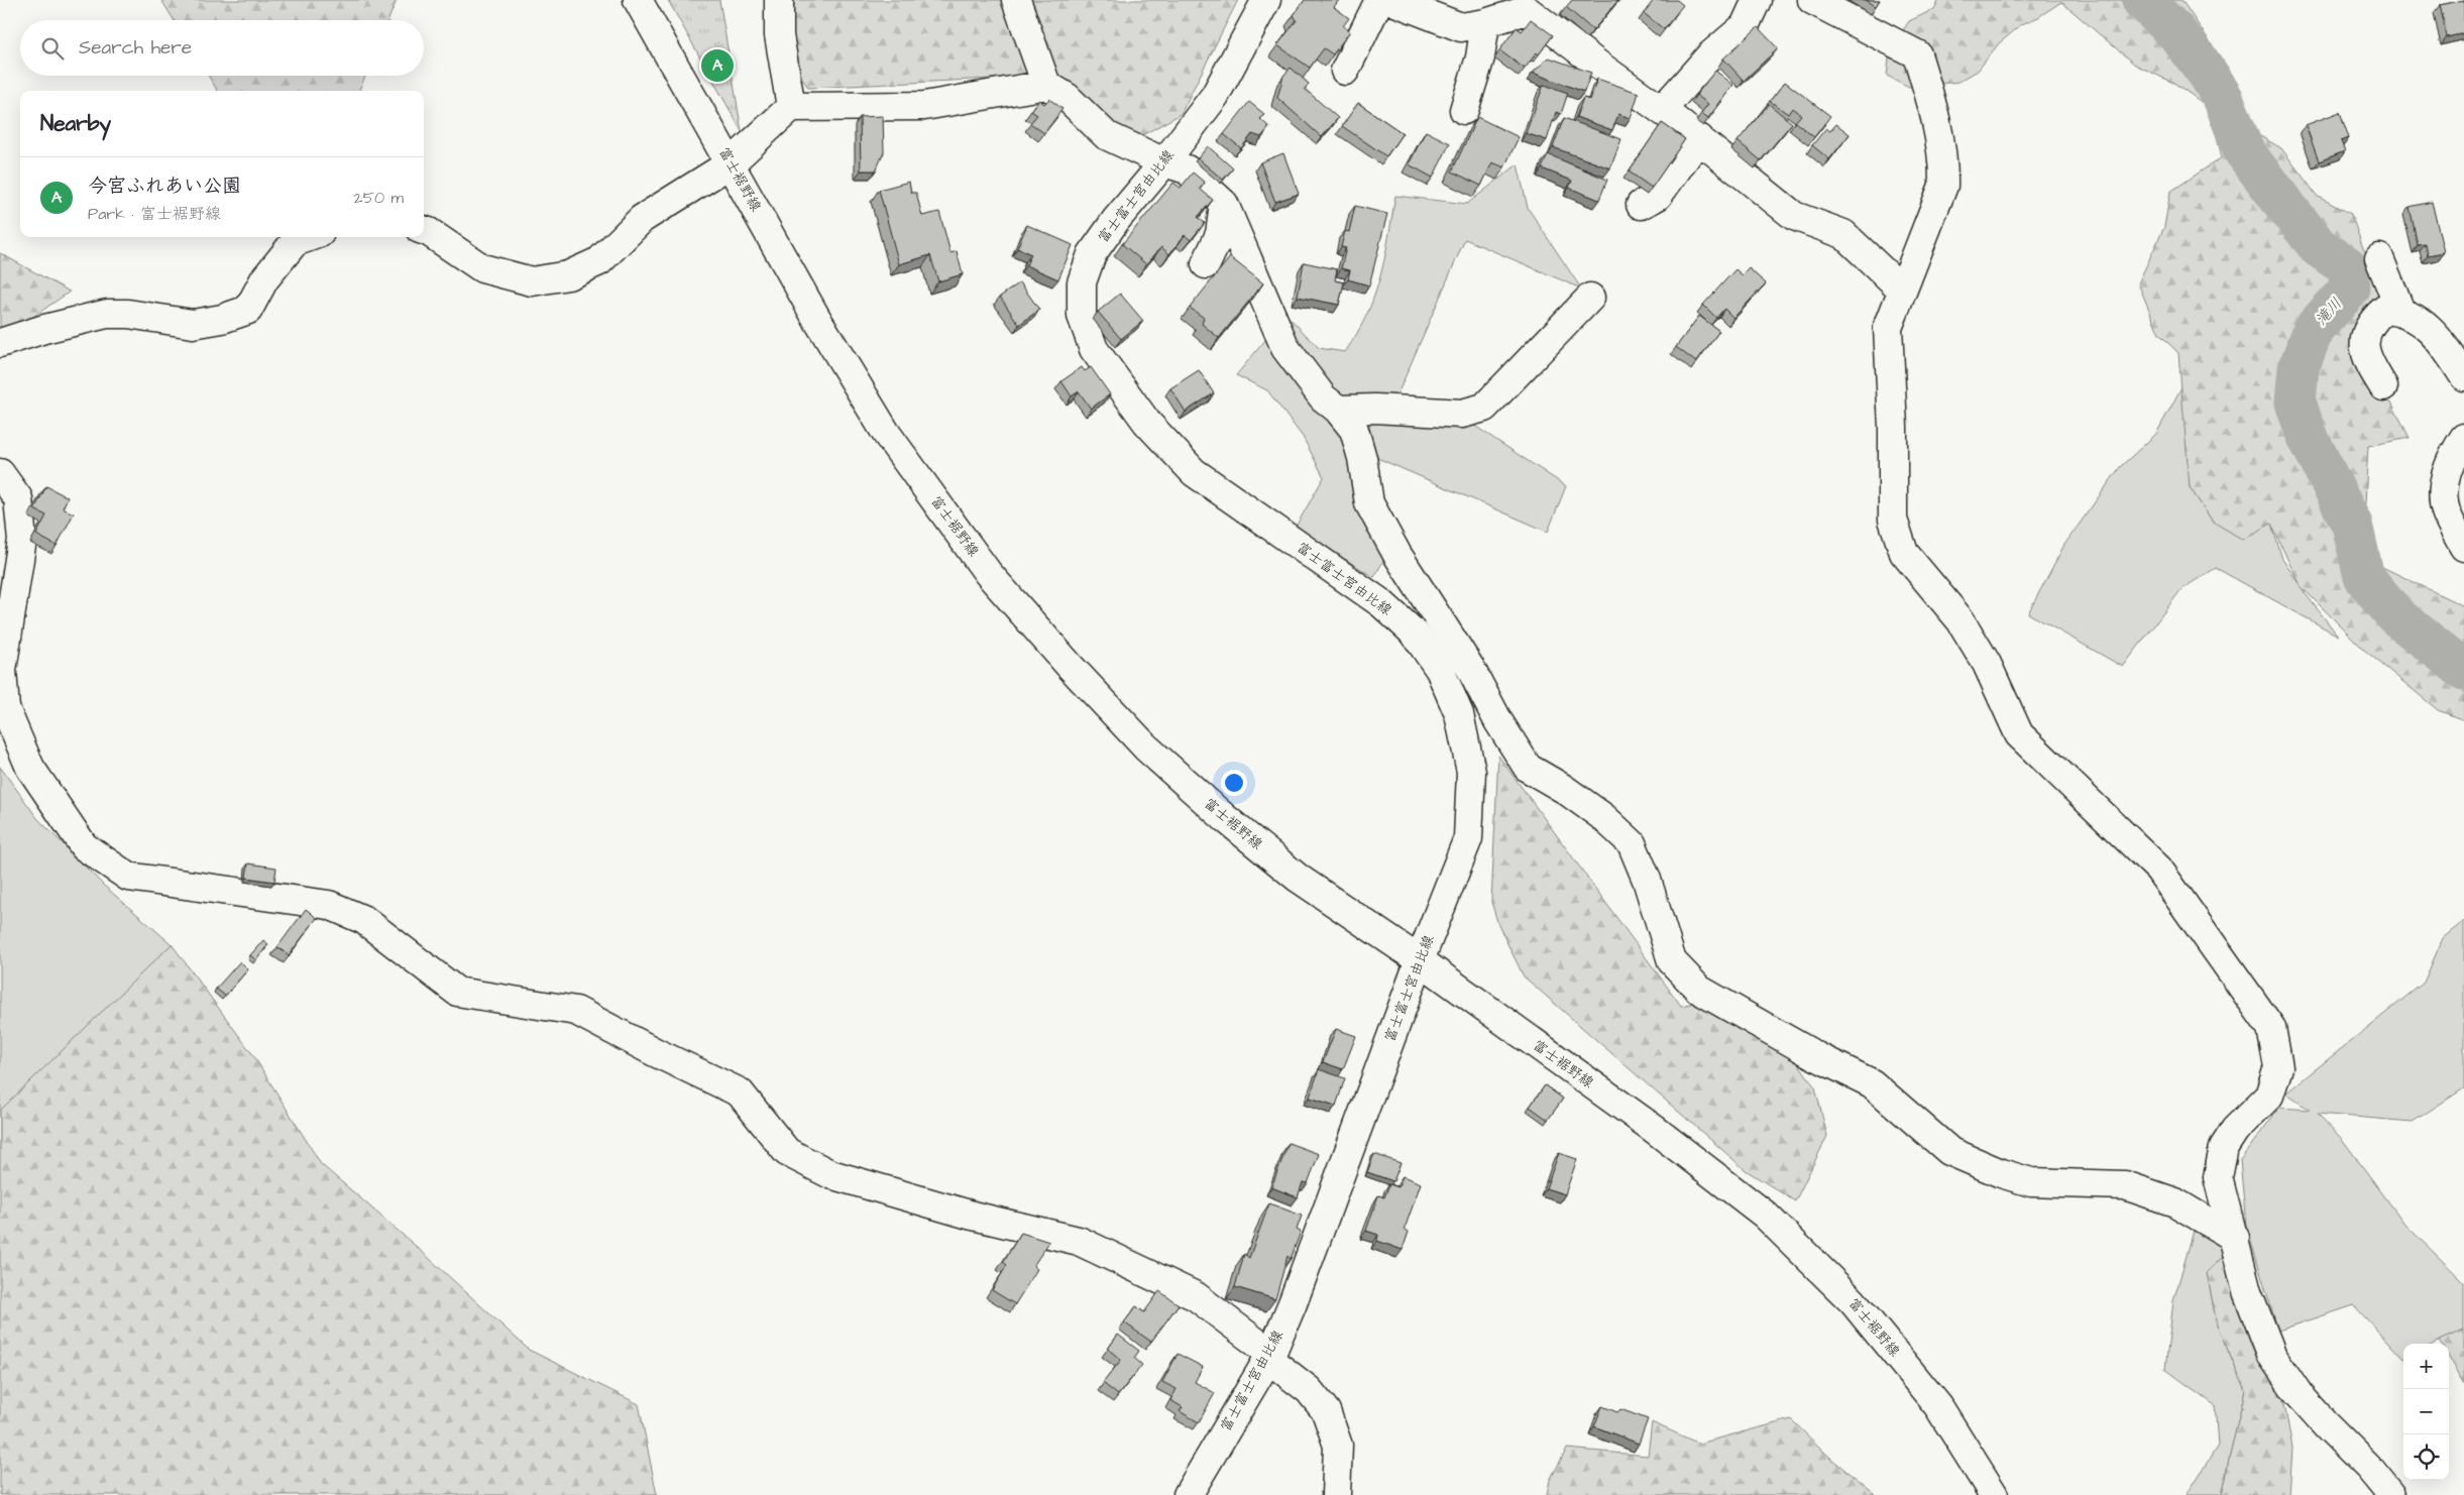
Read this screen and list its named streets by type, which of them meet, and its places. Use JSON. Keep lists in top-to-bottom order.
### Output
{
  "streets": {
    "street": ["富士裾野線", "富士富士宮由比線"]
  },
  "crossings": [
    ["富士裾野線", "富士富士宮由比線"]
  ],
  "water": ["滝川"],
  "page": {
    "search": "Search here",
    "pins": "A",
    "heading": "Nearby",
    "list": [
      {
        "mark": "A",
        "name": "今宮ふれあい公園",
        "note": "Park · 富士裾野線",
        "value": "250 m"
      }
    ],
    "map_buttons": ["+", "−"]
  }
}
